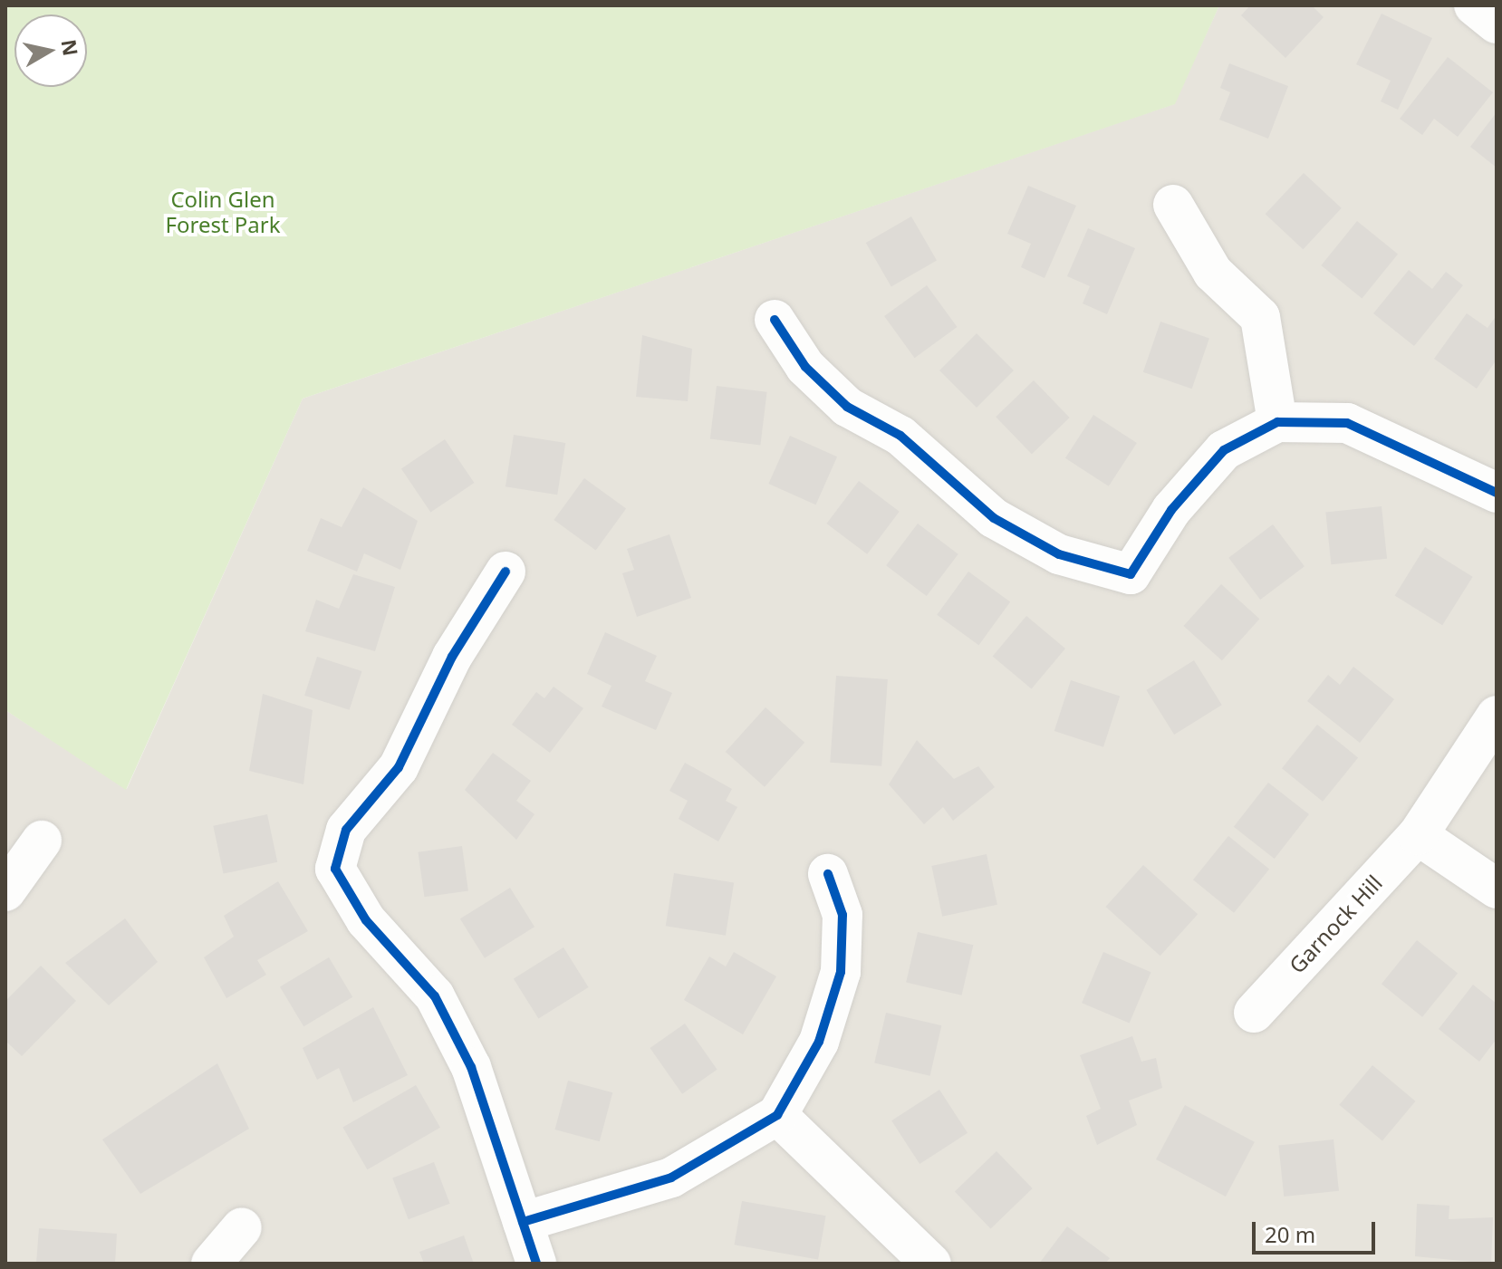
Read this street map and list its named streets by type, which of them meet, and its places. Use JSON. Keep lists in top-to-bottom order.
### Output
{
  "streets": {
    "street": ["Garnock Hill"]
  },
  "parks": ["Colin Glen Forest Park"],
  "scale_bar": "20 m",
  "north": "right"
}
